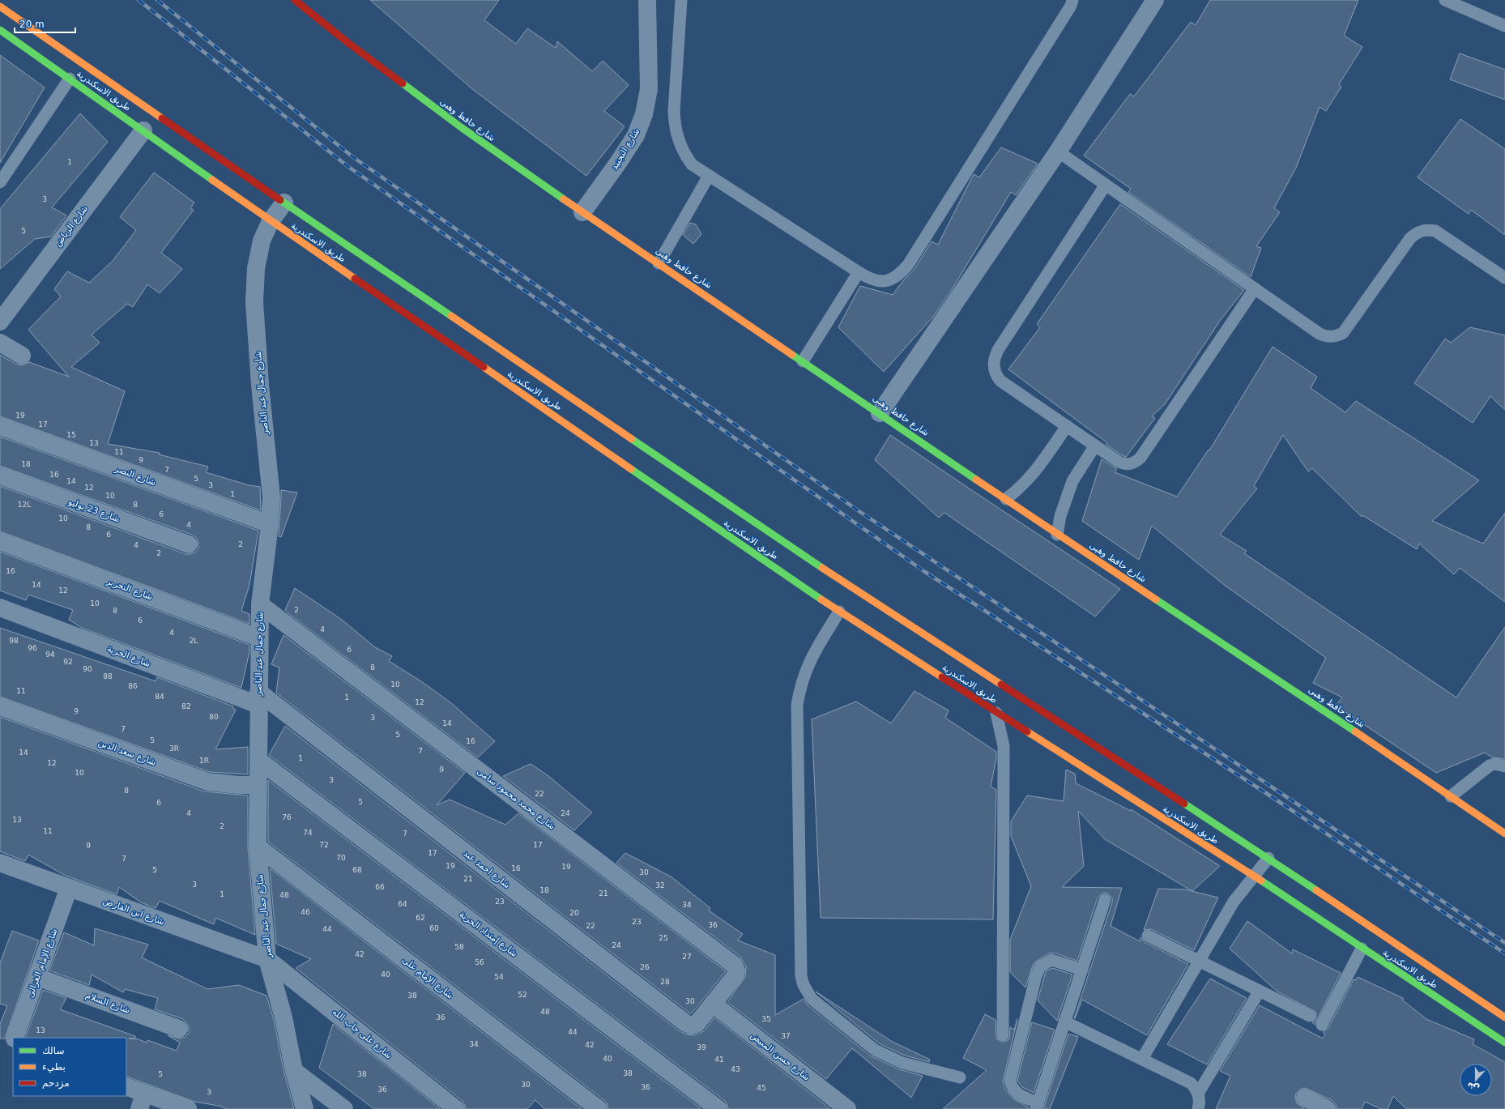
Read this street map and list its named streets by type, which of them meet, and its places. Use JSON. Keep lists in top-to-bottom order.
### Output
{
  "streets": {
    "main road": ["طريق الاسكندرية", "شارع حافظ وهبى"],
    "street": [
      "شارع التجنيد",
      "شارع الرياض",
      "شارع جمال عبد الناصر",
      "شارع النصر",
      "شارع 23 يوليو",
      "شارع التحرير",
      "شارع الحرية",
      "شارع سعد الدين",
      "شارع محمد محمود سامى",
      "شارع احمد عيد",
      "شارع ابن الفارض",
      "شارع إمتداد الحرية",
      "شارع الإمام الغزالى",
      "شارع الإمام على",
      "شارع السلام",
      "شارع على جاب الله",
      "شارع حسن المبيض"
    ]
  },
  "crossings": [
    ["طريق الاسكندرية", "شارع الرياض"],
    ["طريق الاسكندرية", "شارع جمال عبد الناصر"],
    ["شارع حافظ وهبى", "شارع التجنيد"],
    ["شارع جمال عبد الناصر", "شارع النصر"],
    ["شارع جمال عبد الناصر", "شارع التحرير"],
    ["شارع جمال عبد الناصر", "شارع الحرية"],
    ["شارع جمال عبد الناصر", "شارع سعد الدين"],
    ["شارع جمال عبد الناصر", "شارع محمد محمود سامى"],
    ["شارع جمال عبد الناصر", "شارع احمد عيد"],
    ["شارع جمال عبد الناصر", "شارع ابن الفارض"],
    ["شارع جمال عبد الناصر", "شارع إمتداد الحرية"],
    ["شارع جمال عبد الناصر", "شارع الإمام على"],
    ["شارع جمال عبد الناصر", "شارع على جاب الله"],
    ["شارع الحرية", "شارع احمد عيد"],
    ["شارع محمد محمود سامى", "شارع احمد عيد"],
    ["شارع محمد محمود سامى", "شارع حسن المبيض"],
    ["شارع احمد عيد", "شارع حسن المبيض"],
    ["شارع ابن الفارض", "شارع الإمام الغزالى"],
    ["شارع ابن الفارض", "شارع على جاب الله"],
    ["شارع الإمام الغزالى", "شارع السلام"]
  ],
  "house_numbers": [
    "1",
    "3",
    "5",
    "19",
    "17",
    "15",
    "13",
    "11",
    "9",
    "18",
    "7",
    "16",
    "5",
    "14",
    "3",
    "12",
    "1",
    "10",
    "12L",
    "8",
    "6",
    "10",
    "4",
    "8",
    "6",
    "2",
    "4",
    "2",
    "16",
    "14",
    "12",
    "10",
    "2",
    "8",
    "6",
    "4",
    "4",
    "98",
    "2L",
    "96",
    "6",
    "94",
    "92",
    "8",
    "90",
    "88",
    "10",
    "86",
    "11",
    "84",
    "1",
    "12",
    "82",
    "9",
    "80",
    "3",
    "14",
    "7",
    "5",
    "5",
    "16",
    "3R",
    "7",
    "14",
    "1",
    "1R",
    "12",
    "9",
    "10",
    "3",
    "8",
    "22",
    "5",
    "6",
    "4",
    "24",
    "76",
    "13",
    "2",
    "11",
    "74",
    "7",
    "72",
    "17",
    "9",
    "17",
    "70",
    "7",
    "19",
    "19",
    "16",
    "5",
    "68",
    "30",
    "21",
    "3",
    "32",
    "66",
    "18",
    "21",
    "1",
    "48",
    "23",
    "64",
    "34",
    "46",
    "20",
    "62",
    "23",
    "36",
    "22",
    "60",
    "44",
    "25",
    "24",
    "58",
    "42",
    "27",
    "56",
    "26",
    "40",
    "54",
    "28",
    "52",
    "38",
    "30",
    "48",
    "36",
    "35",
    "13",
    "44",
    "37",
    "34",
    "42",
    "39",
    "40",
    "41",
    "43",
    "38",
    "5",
    "38",
    "30",
    "36",
    "45",
    "36",
    "3"
  ],
  "legend": ["سالك", "بطيء", "مزدحم"],
  "scale_bar": "20 m",
  "north": "bottom"
}
